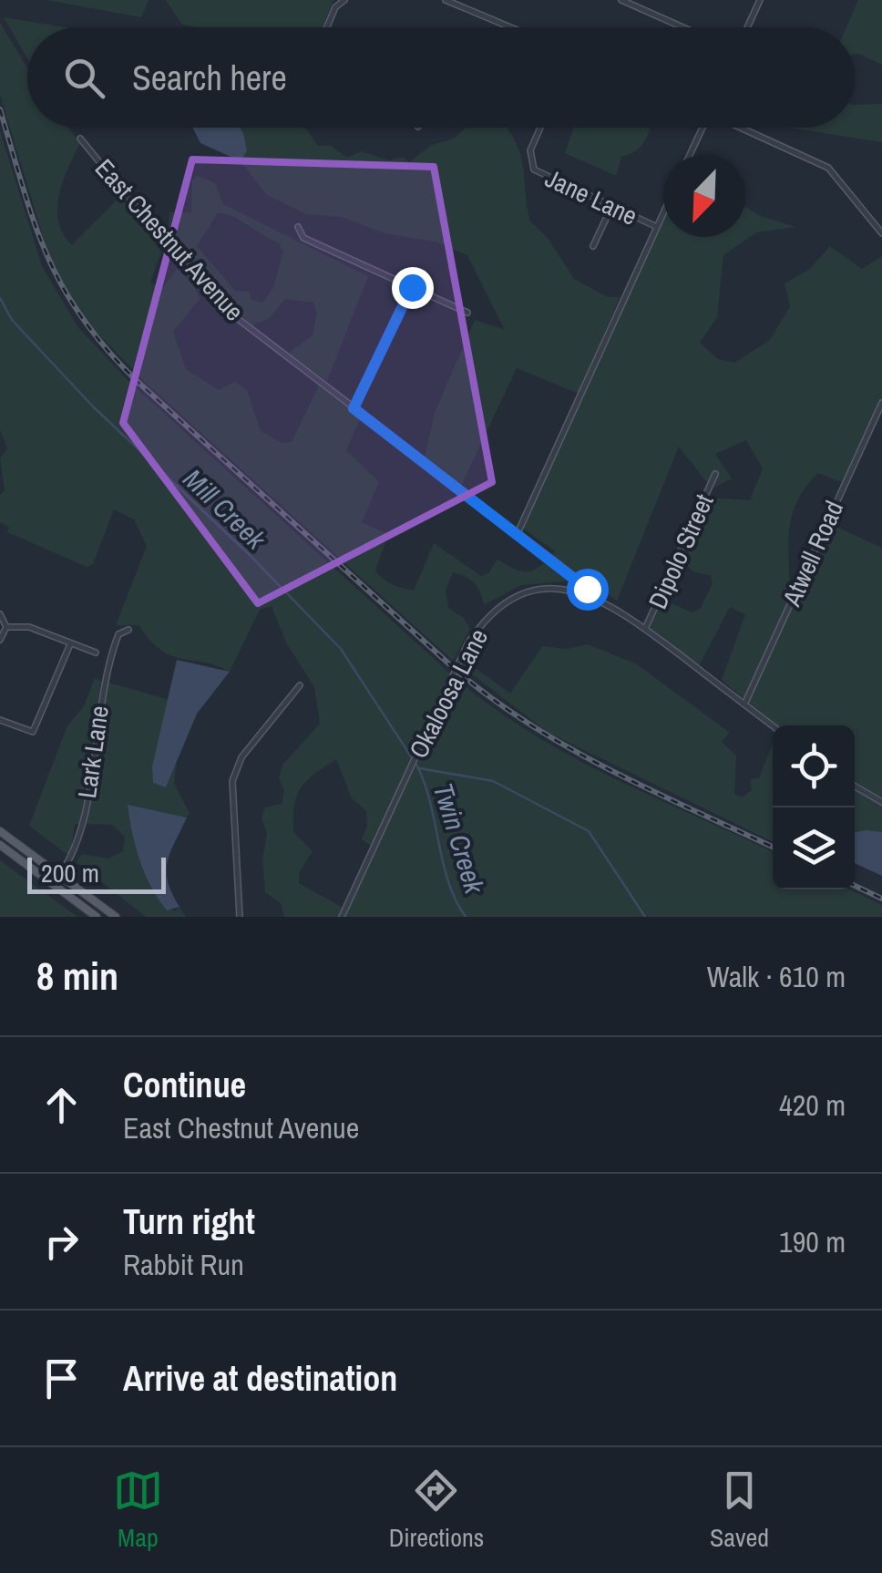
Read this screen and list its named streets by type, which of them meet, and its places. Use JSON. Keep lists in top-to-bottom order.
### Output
{
  "streets": {
    "street": [
      "Jane Lane",
      "East Chestnut Avenue",
      "Dipolo Street",
      "Atwell Road",
      "Okaloosa Lane",
      "Lark Lane"
    ]
  },
  "crossings": [
    ["East Chestnut Avenue", "Dipolo Street"],
    ["East Chestnut Avenue", "Atwell Road"],
    ["East Chestnut Avenue", "Okaloosa Lane"]
  ],
  "water": ["Mill Creek", "Twin Creek"],
  "scale_bar": "200 m",
  "north": "bottom left",
  "page": {
    "search": "Search here",
    "scale": "200 m",
    "heading": ["8 min", "Walk · 610 m"],
    "list": [
      ["Continue", "East Chestnut Avenue", "420 m"],
      ["Turn right", "Rabbit Run", "190 m"],
      "Arrive at destination"
    ],
    "nav": ["Map", "Directions", "Saved"]
  }
}
